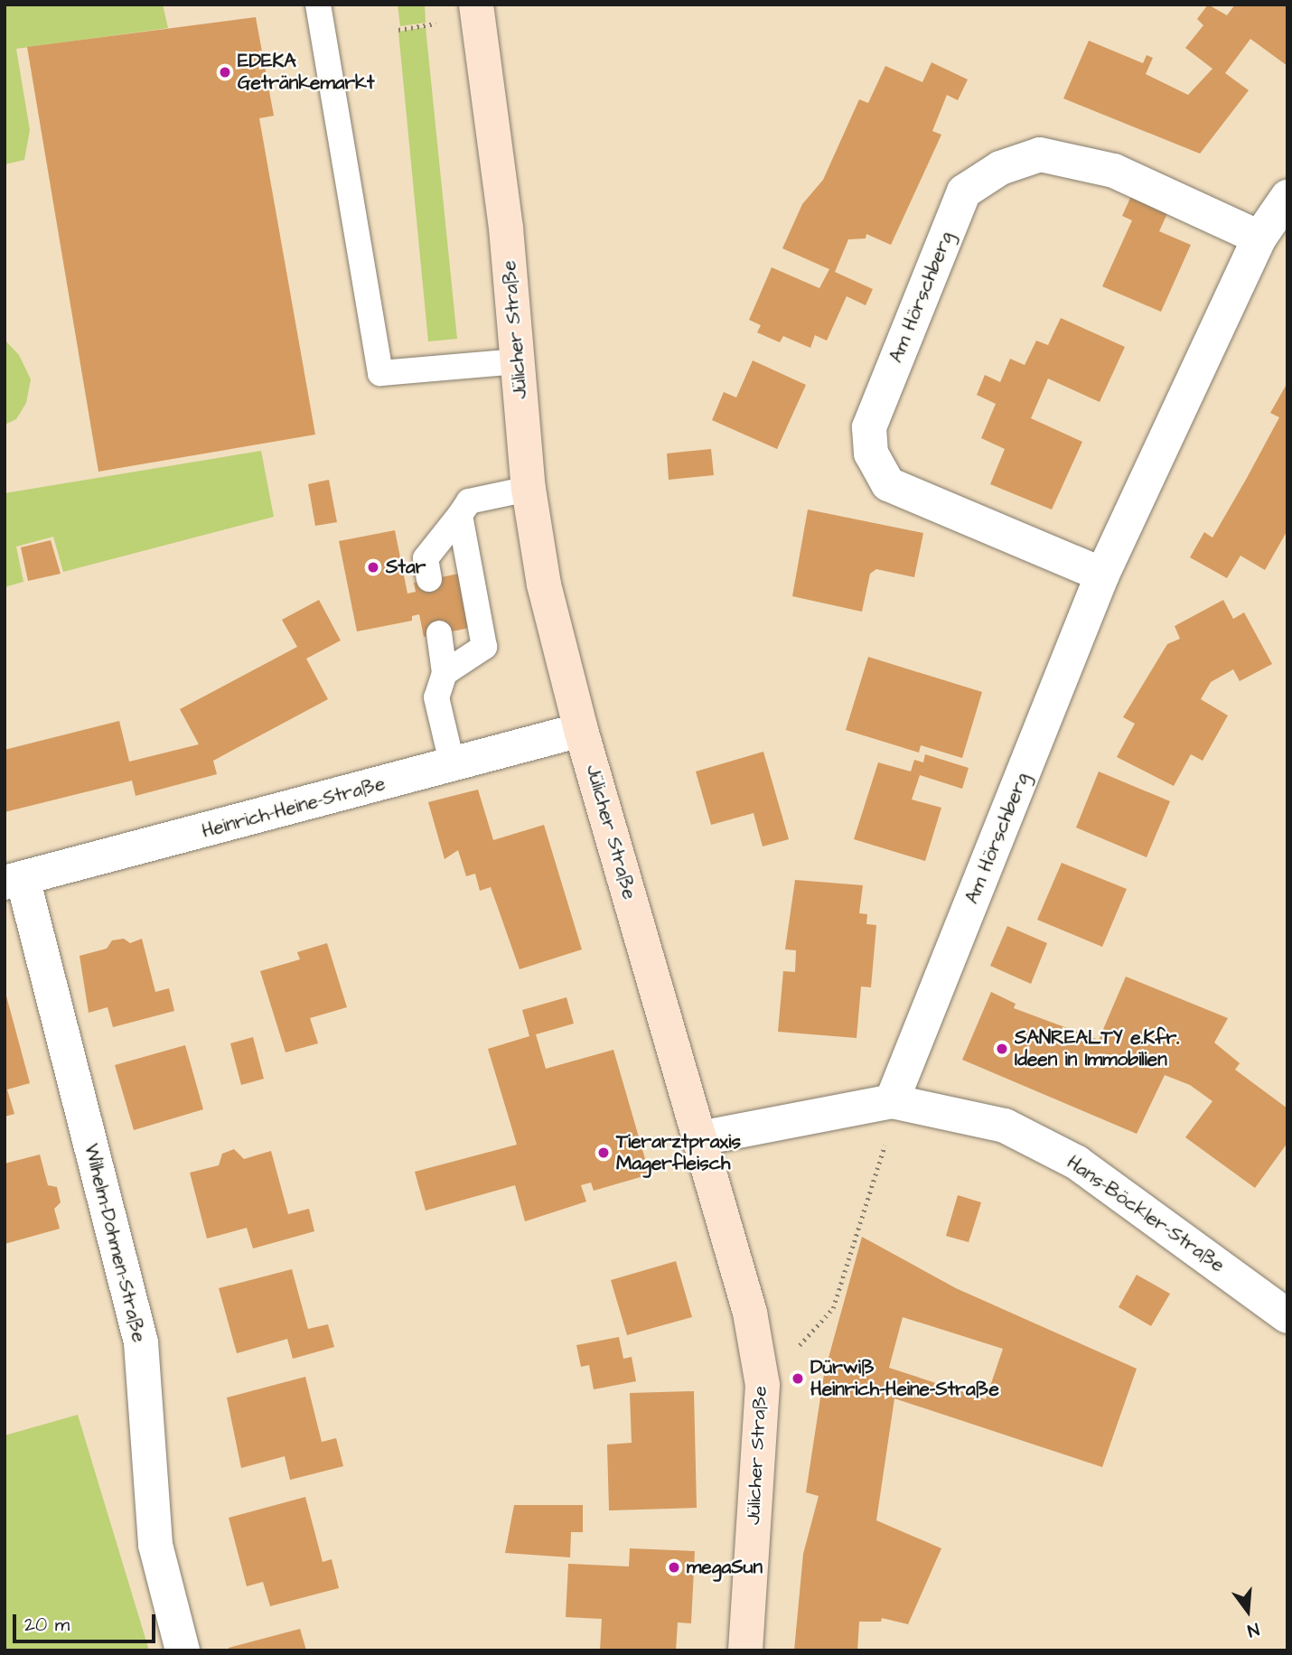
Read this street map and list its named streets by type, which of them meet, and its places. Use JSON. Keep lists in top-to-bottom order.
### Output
{
  "streets": {
    "street": [
      "Am Hörschberg",
      "Jülicher Straße",
      "Heinrich-Heine-Straße",
      "Hans-Böckler-Straße",
      "Wilhelm-Dohmen-Straße"
    ]
  },
  "crossings": [
    ["Am Hörschberg", "Hans-Böckler-Straße"],
    ["Jülicher Straße", "Heinrich-Heine-Straße"],
    ["Jülicher Straße", "Hans-Böckler-Straße"],
    ["Heinrich-Heine-Straße", "Wilhelm-Dohmen-Straße"]
  ],
  "places": [
    "EDEKA Getränkemarkt",
    "Star",
    "SANREALTY e.Kfr. Ideen in Immobilien",
    "Tierarztpraxis Magerfleisch",
    "Dürwiß Heinrich-Heine-Straße",
    "megaSun"
  ],
  "scale_bar": "20 m",
  "north": "bottom"
}
